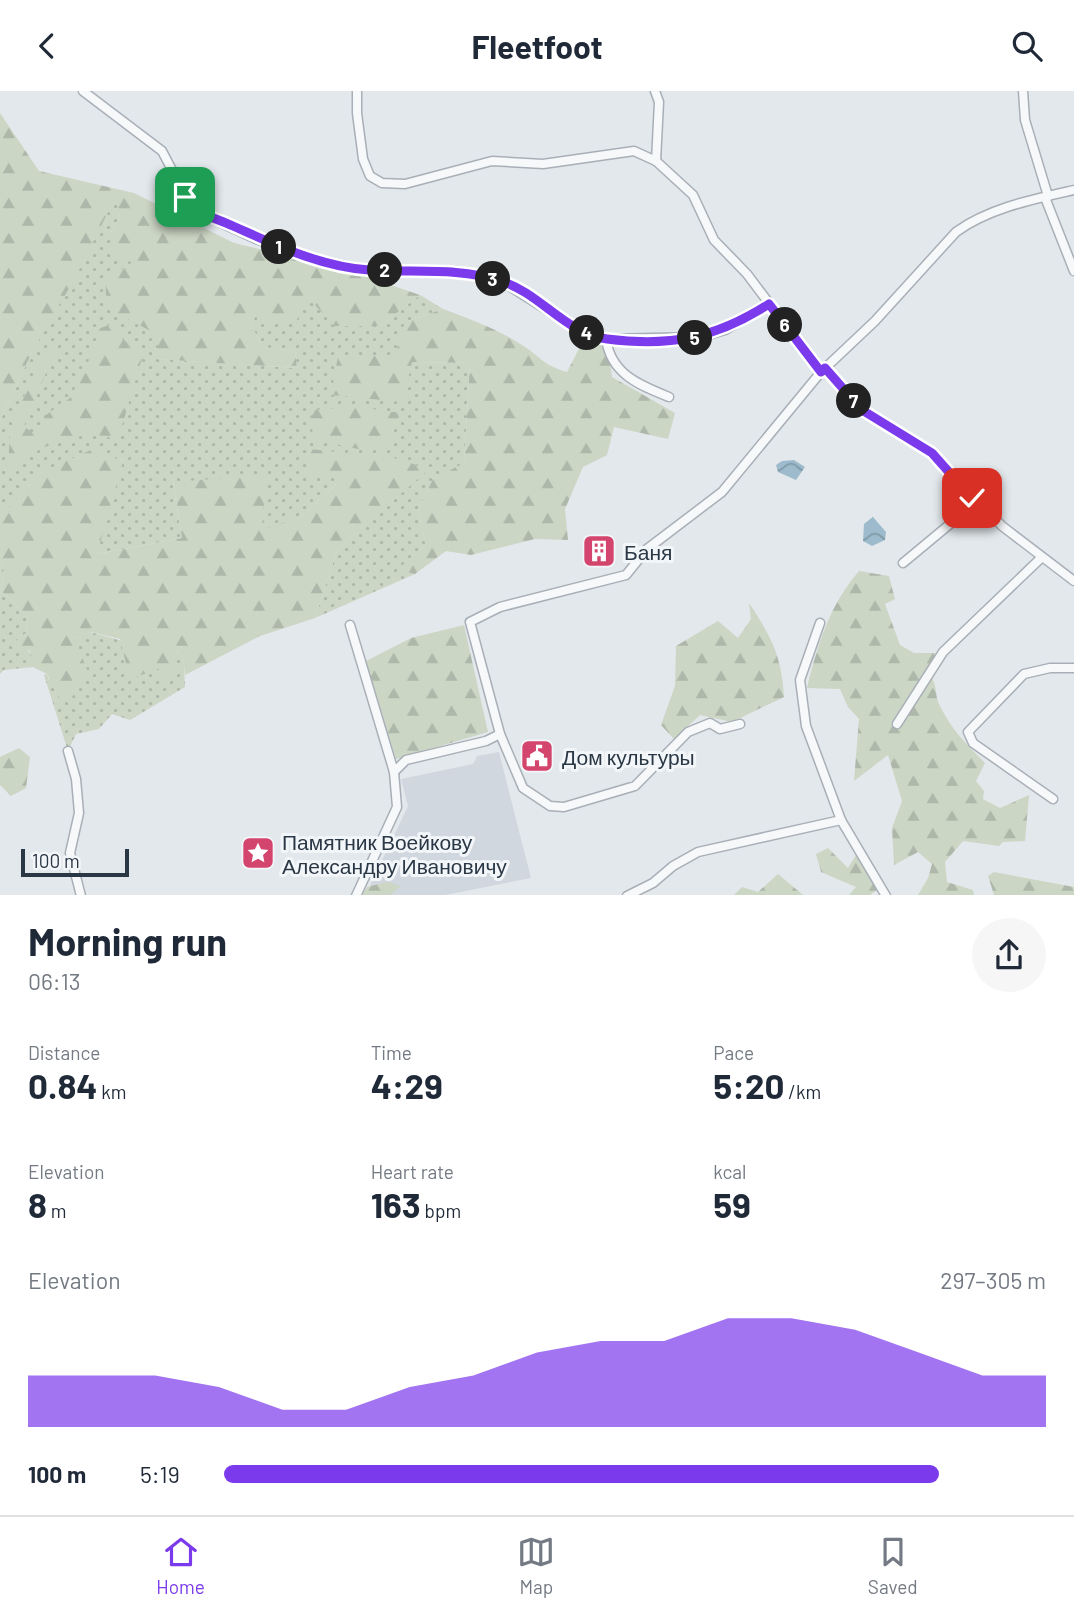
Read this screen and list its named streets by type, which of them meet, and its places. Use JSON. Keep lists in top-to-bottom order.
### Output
{
  "places": {
    "building": ["Баня"],
    "public building": ["Дом культуры"],
    "place": ["Памятник Воейкову Александру Ивановичу"]
  },
  "scale_bar": "100 m",
  "page": {
    "header": "Fleetfoot",
    "pins": [
      "1",
      "2",
      "3",
      "6",
      "4",
      "5",
      "7"
    ],
    "scale": "100 m",
    "heading": ["Morning run", "06:13"],
    "stats": [
      ["Distance", "0.84 km"],
      ["Time", "4:29"],
      ["Pace", "5:20 /km"],
      ["Elevation", "8 m"],
      ["Heart rate", "163 bpm"],
      ["kcal", "59"]
    ],
    "chart": ["Elevation", "297–305 m"],
    "list": [
      {
        "name": "100 m",
        "note": "5:19"
      }
    ],
    "tabs": ["Home", "Map", "Saved"]
  }
}
